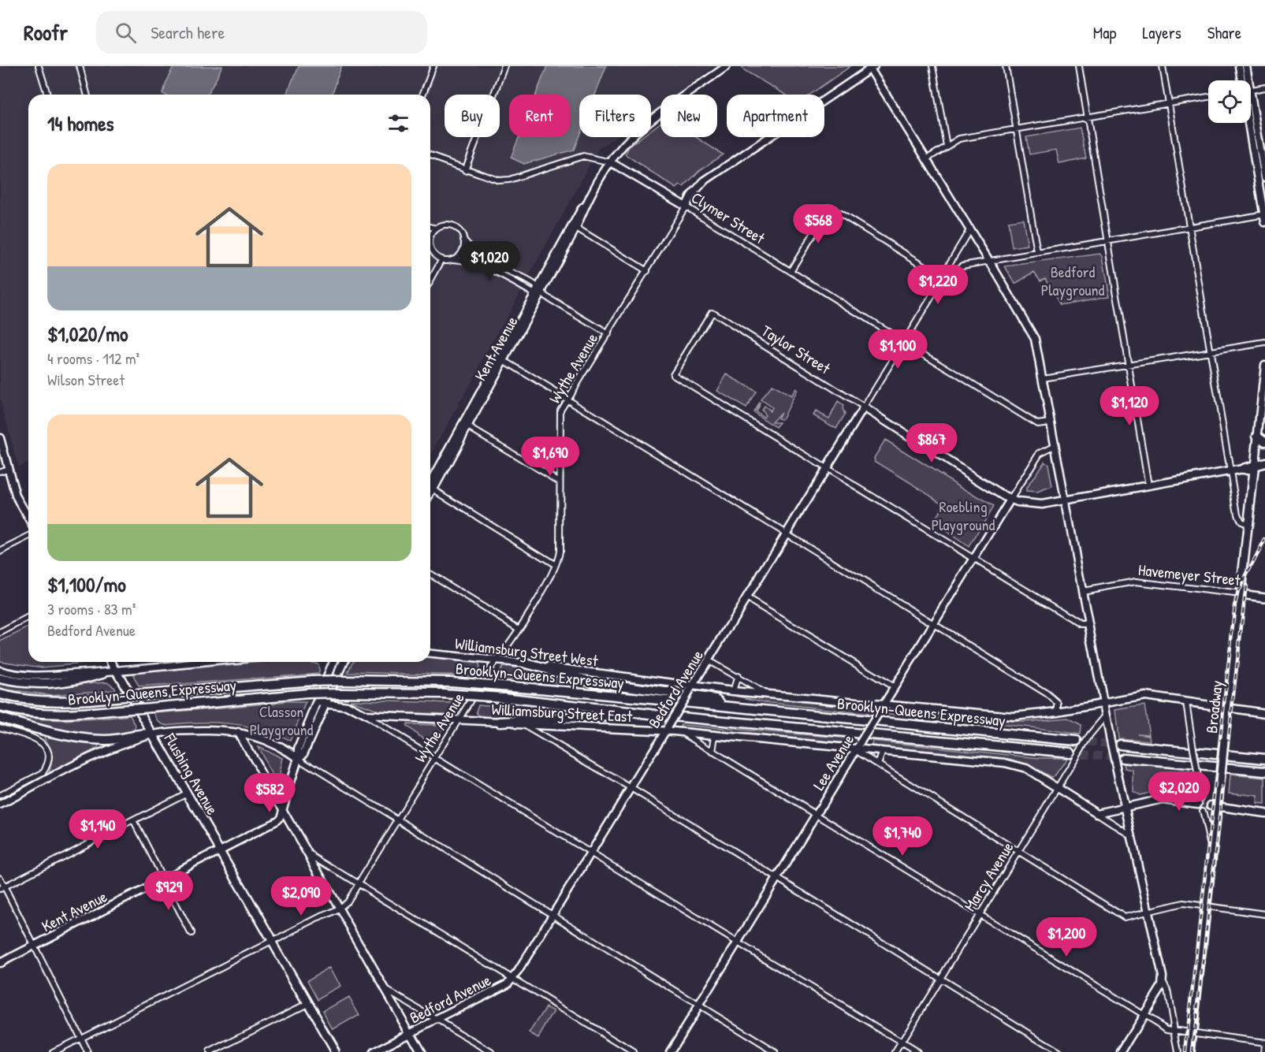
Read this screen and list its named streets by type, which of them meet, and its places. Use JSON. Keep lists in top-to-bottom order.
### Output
{
  "streets": {
    "highway": ["Brooklyn-Queens Expressway"],
    "main road": [
      "Clymer Street",
      "Kent Avenue",
      "Taylor Street",
      "Wythe Avenue",
      "Havemeyer Street",
      "Williamsburg Street West",
      "Bedford Avenue",
      "Broadway",
      "Williamsburg Street East",
      "Lee Avenue",
      "Flushing Avenue"
    ],
    "street": ["Marcy Avenue"]
  },
  "crossings": [
    ["Clymer Street", "Kent Avenue"],
    ["Clymer Street", "Wythe Avenue"],
    ["Clymer Street", "Bedford Avenue"],
    ["Kent Avenue", "Williamsburg Street East"],
    ["Kent Avenue", "Flushing Avenue"],
    ["Taylor Street", "Bedford Avenue"],
    ["Taylor Street", "Lee Avenue"],
    ["Wythe Avenue", "Williamsburg Street West"],
    ["Wythe Avenue", "Williamsburg Street East"],
    ["Havemeyer Street", "Broadway"],
    ["Williamsburg Street West", "Bedford Avenue"],
    ["Williamsburg Street West", "Lee Avenue"],
    ["Brooklyn-Queens Expressway", "Marcy Avenue"],
    ["Bedford Avenue", "Williamsburg Street East"],
    ["Williamsburg Street East", "Lee Avenue"],
    ["Williamsburg Street East", "Marcy Avenue"]
  ],
  "parks": ["Bedford Playground", "Roebling Playground", "Classon Playground"],
  "page": {
    "header": "Roofr",
    "search": "Search here",
    "nav": ["Map", "Layers", "Share"],
    "chip": [
      "Buy",
      "Rent",
      "Filters",
      "New",
      "Apartment"
    ],
    "heading": "14 homes",
    "list": [
      {
        "name": "$1,020/mo",
        "note": "4 rooms · 112 m² · Wilson Street"
      },
      {
        "name": "$1,100/mo",
        "note": "3 rooms · 83 m² · Bedford Avenue"
      }
    ],
    "price": [
      "$568",
      "$1,020",
      "$1,220",
      "$1,100",
      "$1,120",
      "$867",
      "$1,690",
      "$2,020",
      "$582",
      "$1,140",
      "$1,740",
      "$929",
      "$2,090",
      "$1,200"
    ]
  }
}
